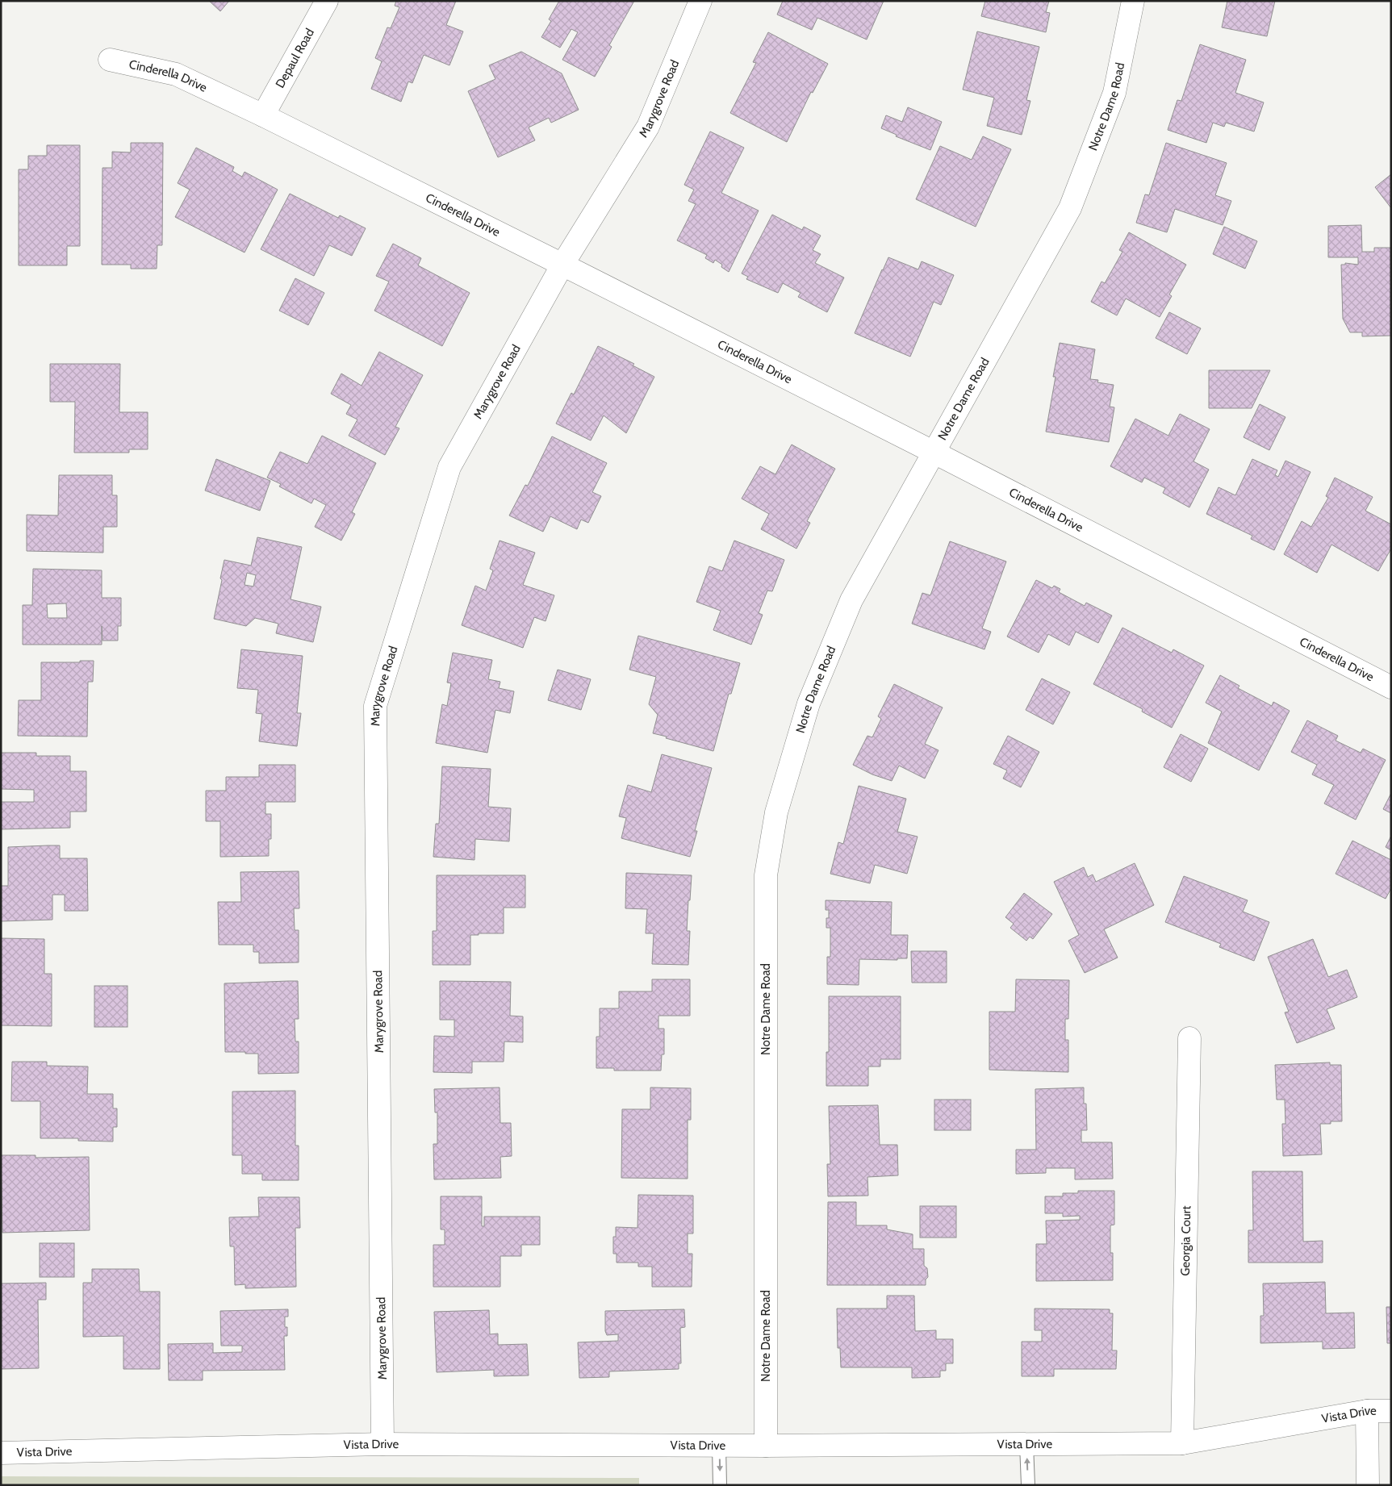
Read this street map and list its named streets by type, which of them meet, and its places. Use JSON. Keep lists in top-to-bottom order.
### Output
{
  "streets": {
    "street": [
      "Depaul Road",
      "Cinderella Drive",
      "Marygrove Road",
      "Notre Dame Road",
      "Georgia Court",
      "Vista Drive"
    ]
  },
  "crossings": [
    ["Depaul Road", "Cinderella Drive"],
    ["Cinderella Drive", "Marygrove Road"],
    ["Cinderella Drive", "Notre Dame Road"],
    ["Marygrove Road", "Vista Drive"],
    ["Notre Dame Road", "Vista Drive"],
    ["Georgia Court", "Vista Drive"]
  ]
}
